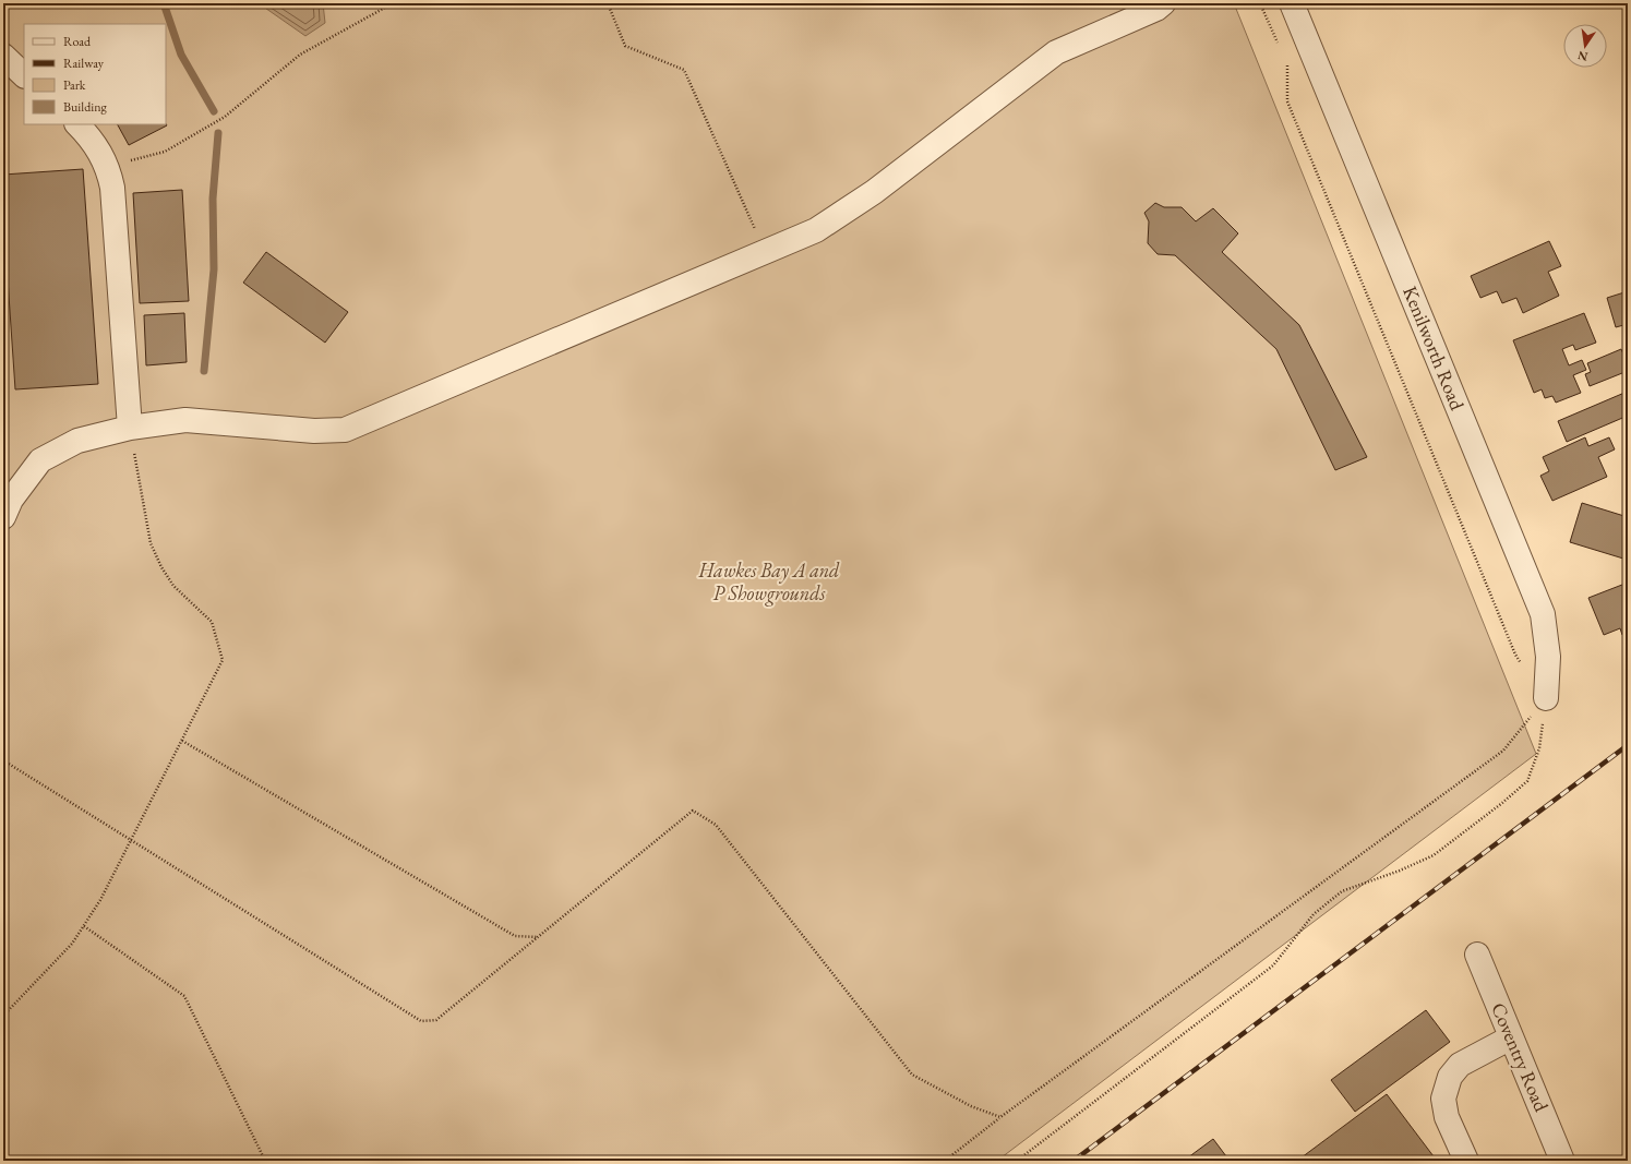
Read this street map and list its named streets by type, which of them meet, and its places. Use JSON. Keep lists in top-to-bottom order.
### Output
{
  "streets": {
    "street": ["Kenilworth Road", "Coventry Road"]
  },
  "parks": ["Hawkes Bay A and P Showgrounds"],
  "legend": [
    "Road",
    "Railway",
    "Park",
    "Building"
  ],
  "north": "bottom"
}
